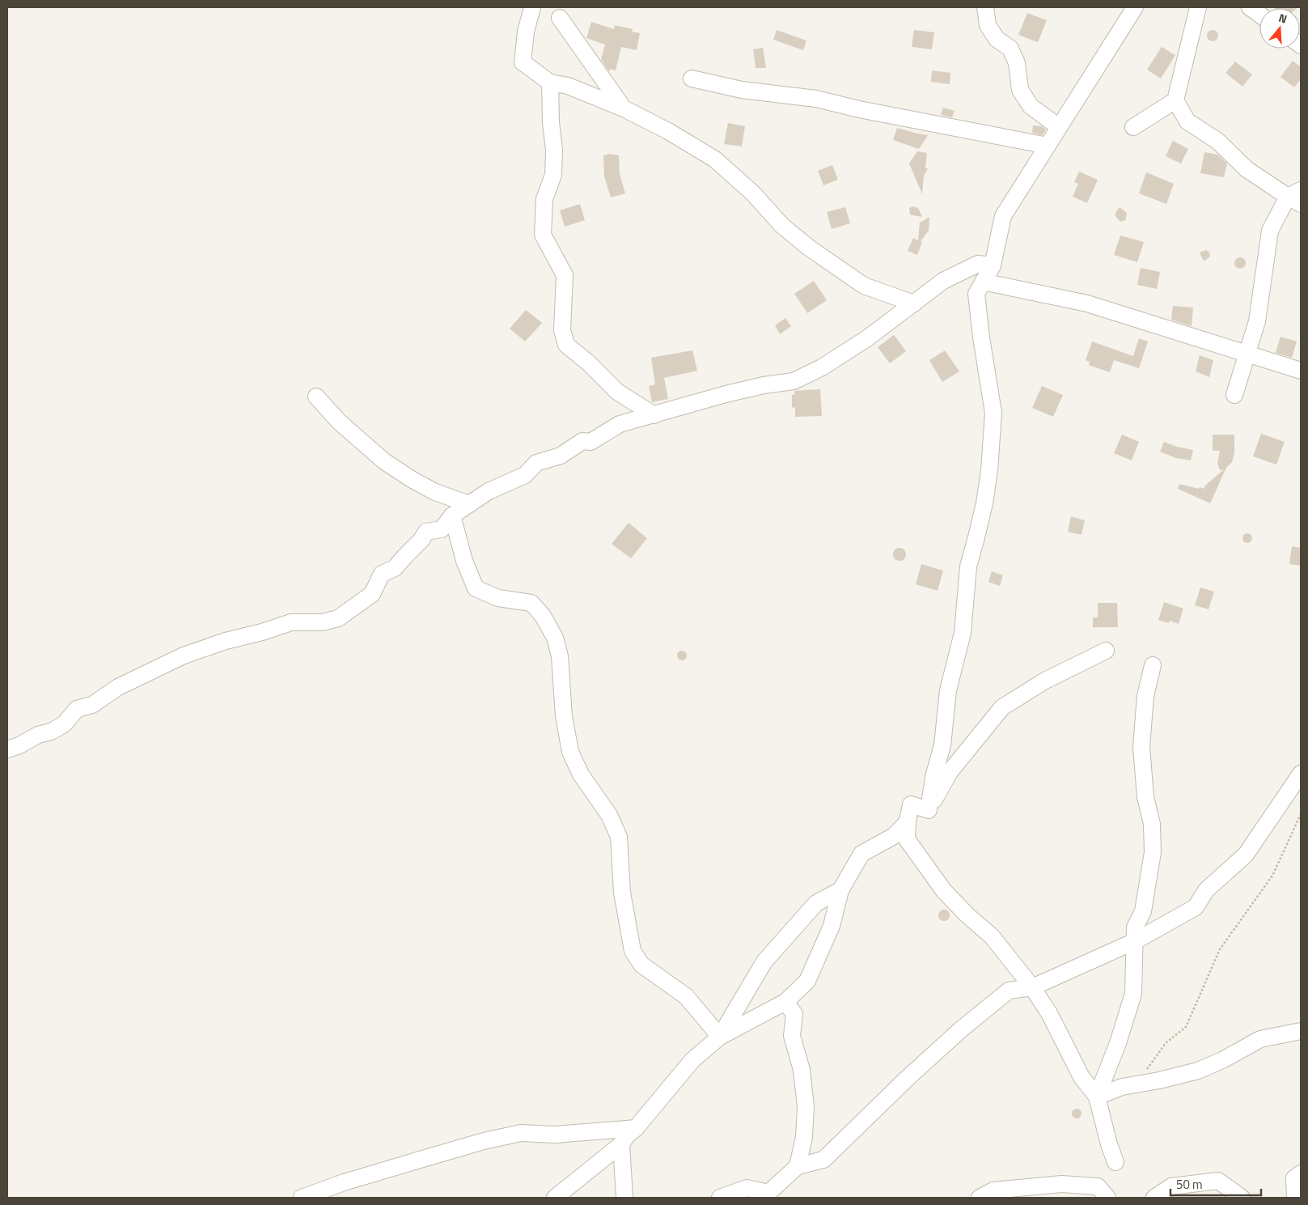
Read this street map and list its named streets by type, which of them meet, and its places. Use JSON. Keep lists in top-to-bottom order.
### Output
{
  "scale_bar": "50 m",
  "north": "top"
}
